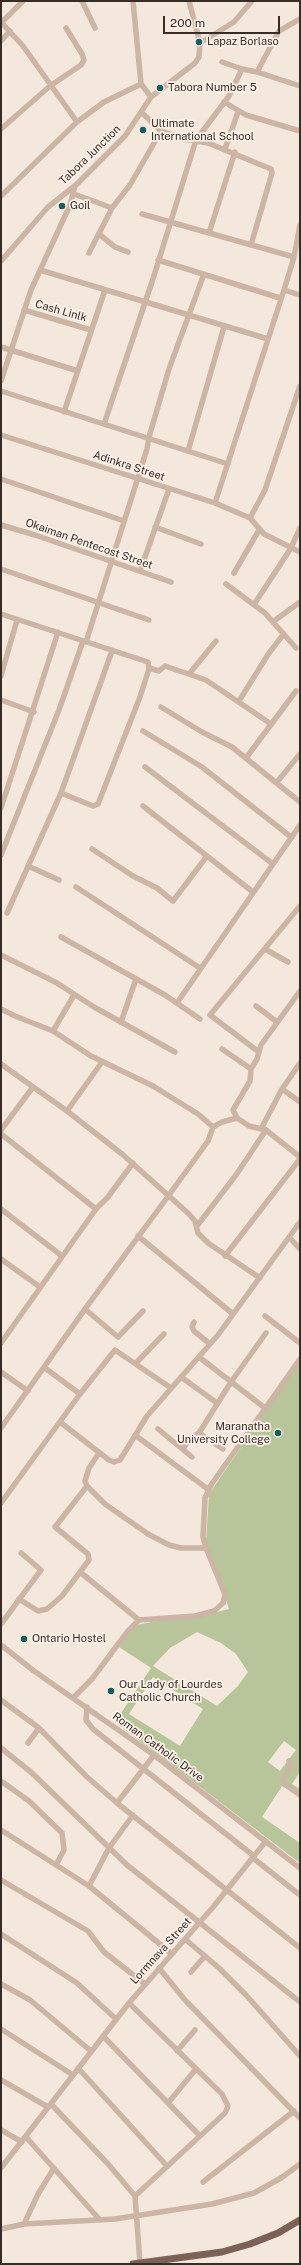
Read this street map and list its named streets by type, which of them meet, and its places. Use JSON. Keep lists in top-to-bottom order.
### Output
{
  "streets": {
    "street": [
      "Tabora Junction",
      "Cash Linlk",
      "Adinkra Street",
      "Okaiman Pentecost Street",
      "Roman Catholic Drive",
      "Lormnava Street"
    ]
  },
  "crossings": [
    ["Roman Catholic Drive", "Lormnava Street"]
  ],
  "places": [
    "Lapaz Borlaso",
    "Tabora Number 5",
    "Ultimate International School",
    "Goil",
    "Maranatha University College",
    "Ontario Hostel",
    "Our Lady of Lourdes Catholic Church"
  ],
  "scale_bar": "200 m"
}
